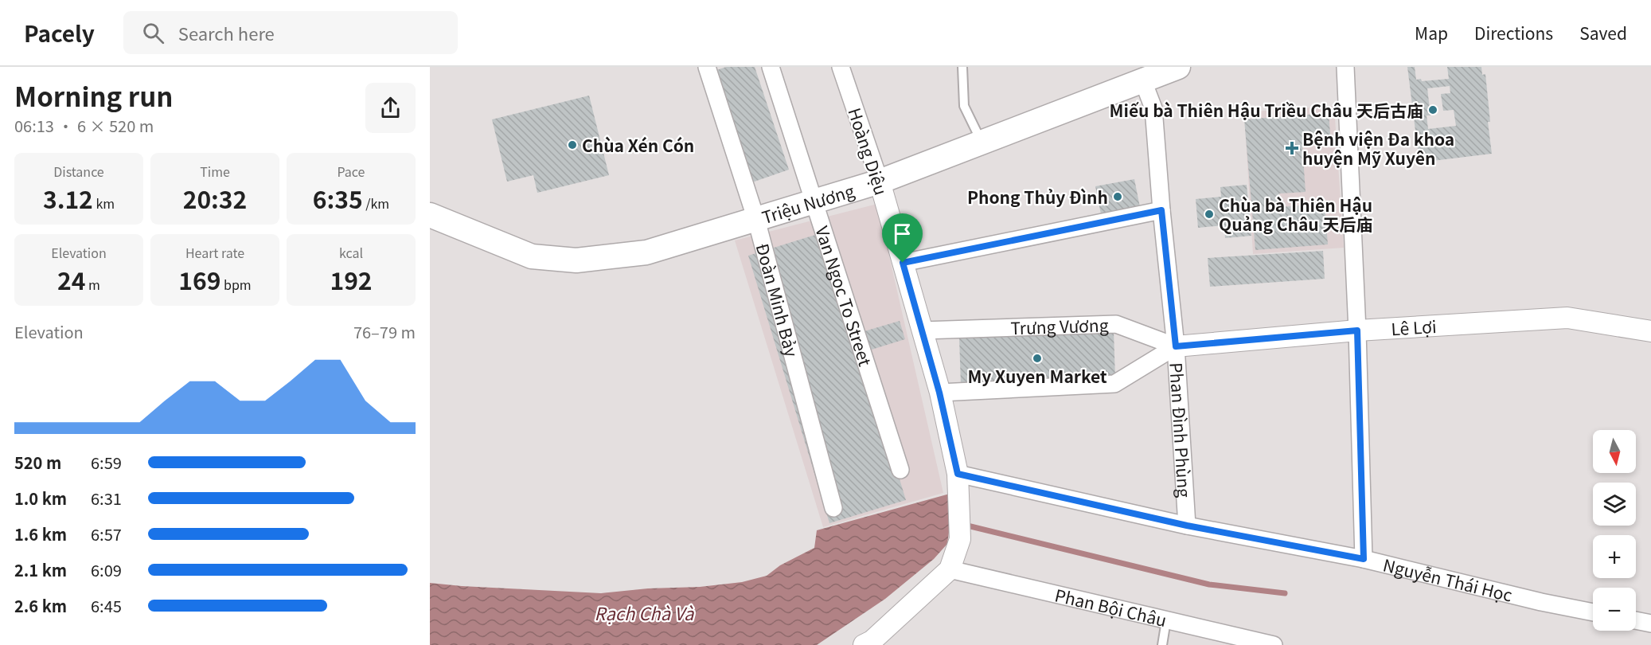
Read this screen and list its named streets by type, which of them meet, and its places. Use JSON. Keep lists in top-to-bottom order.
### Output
{
  "streets": {
    "main road": ["Triệu Nương"],
    "street": [
      "Hoàng Diệu",
      "Van Ngoc To Street",
      "Đoàn Minh Bảy",
      "Trưng Vương",
      "Lê Lợi",
      "Phan Đình Phùng",
      "Nguyễn Thái Học",
      "Phan Bội Châu"
    ]
  },
  "crossings": [
    ["Hoàng Diệu", "Triệu Nương"],
    ["Hoàng Diệu", "Trưng Vương"],
    ["Hoàng Diệu", "Nguyễn Thái Học"],
    ["Hoàng Diệu", "Phan Bội Châu"],
    ["Triệu Nương", "Van Ngoc To Street"],
    ["Triệu Nương", "Đoàn Minh Bảy"],
    ["Triệu Nương", "Phan Đình Phùng"],
    ["Trưng Vương", "Lê Lợi"],
    ["Trưng Vương", "Phan Đình Phùng"],
    ["Lê Lợi", "Phan Đình Phùng"],
    ["Phan Đình Phùng", "Nguyễn Thái Học"]
  ],
  "water": ["Rạch Chà Và"],
  "places": {
    "other": [
      "Miếu bà Thiên Hậu Triều Châu 天后古庙",
      "Chùa Xén Cón",
      "Phong Thủy Đình",
      "Chùa bà Thiên Hậu Quảng Châu 天后庙",
      "My Xuyen Market"
    ],
    "health": ["Bệnh viện Đa khoa huyện Mỹ Xuyên"]
  },
  "north": "bottom",
  "page": {
    "header": "Pacely",
    "search": "Search here",
    "nav": ["Map", "Directions", "Saved"],
    "heading": ["Morning run", "06:13 · 6 × 520 m"],
    "stats": [
      ["Distance", "3.12 km"],
      ["Time", "20:32"],
      ["Pace", "6:35 /km"],
      ["Elevation", "24 m"],
      ["Heart rate", "169 bpm"],
      ["kcal", "192"]
    ],
    "chart": ["Elevation", "76–79 m"],
    "map_buttons": ["+", "−"],
    "list": [
      {
        "name": "520 m",
        "note": "6:59"
      },
      {
        "name": "1.0 km",
        "note": "6:31"
      },
      {
        "name": "1.6 km",
        "note": "6:57"
      },
      {
        "name": "2.1 km",
        "note": "6:09"
      },
      {
        "name": "2.6 km",
        "note": "6:45"
      }
    ]
  }
}
